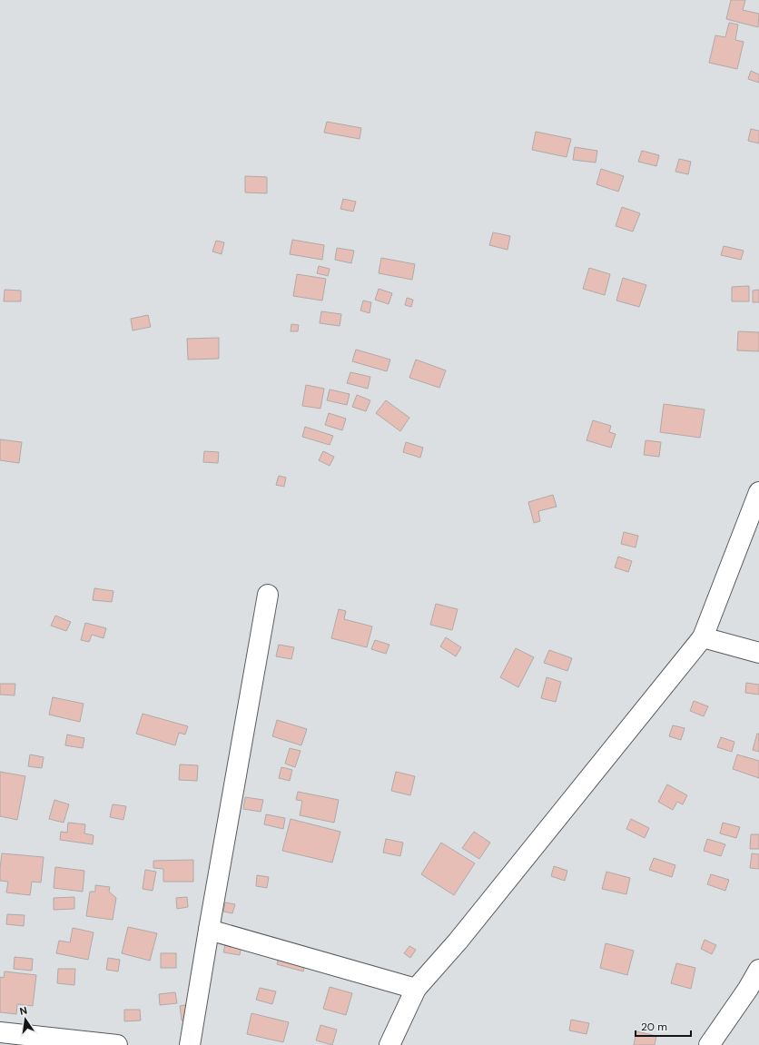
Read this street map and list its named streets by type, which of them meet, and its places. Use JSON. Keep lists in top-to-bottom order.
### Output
{
  "scale_bar": "20 m",
  "north": "top"
}
